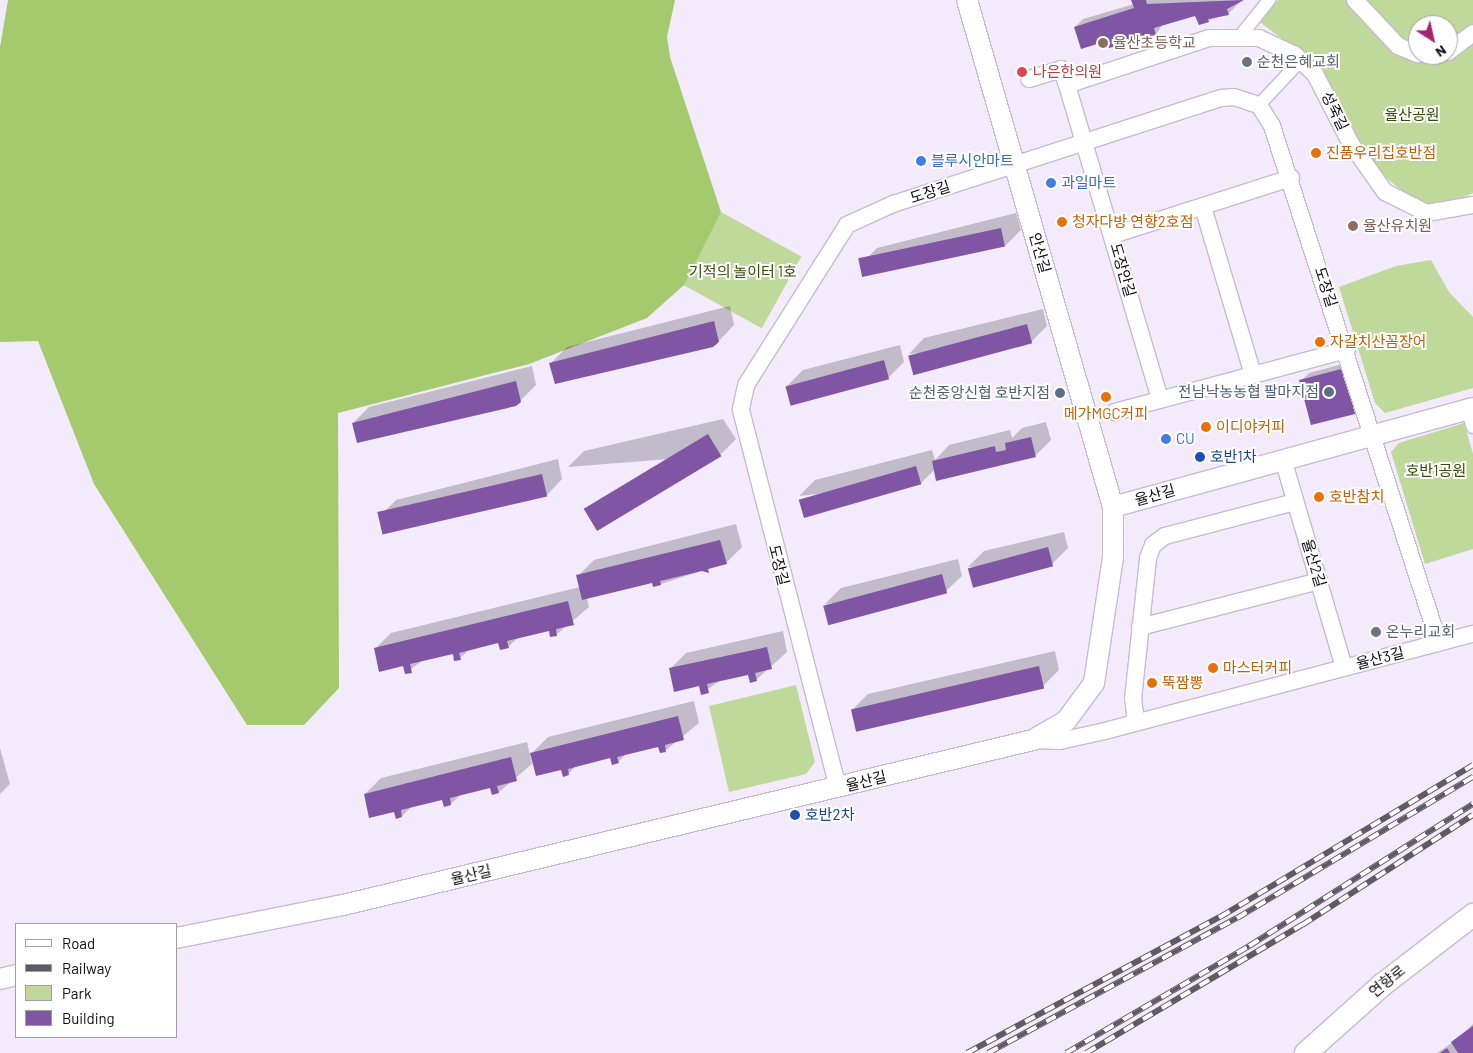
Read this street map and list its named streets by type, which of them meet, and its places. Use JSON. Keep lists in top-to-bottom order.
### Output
{
  "streets": {
    "main road": ["연향로"],
    "street": [
      "성죽길",
      "도장길",
      "안산길",
      "도장안길",
      "율산길",
      "율산2길",
      "율산3길"
    ]
  },
  "crossings": [
    ["도장길", "안산길"],
    ["도장길", "도장안길"],
    ["도장길", "율산길"],
    ["안산길", "율산길"],
    ["율산길", "율산2길"],
    ["율산길", "율산3길"],
    ["율산2길", "율산3길"]
  ],
  "parks": ["율산공원", "기적의 놀이터 1호", "호반1공원"],
  "places": [
    "율산초등학교",
    "순천은혜교회",
    "나은한의원",
    "진품우리집호반점",
    "블루시안마트",
    "과일마트",
    "청자다방 연향2호점",
    "율산유치원",
    "자갈치산꼼장어",
    "전남낙농농협 팔마지점",
    "순천중앙신협 호반지점",
    "메가MGC커피",
    "이디야커피",
    "CU",
    "호반1차",
    "호반참치",
    "온누리교회",
    "마스터커피",
    "뚝짬뽕",
    "호반2차"
  ],
  "legend": [
    "Road",
    "Railway",
    "Park",
    "Building"
  ],
  "north": "bottom right"
}
